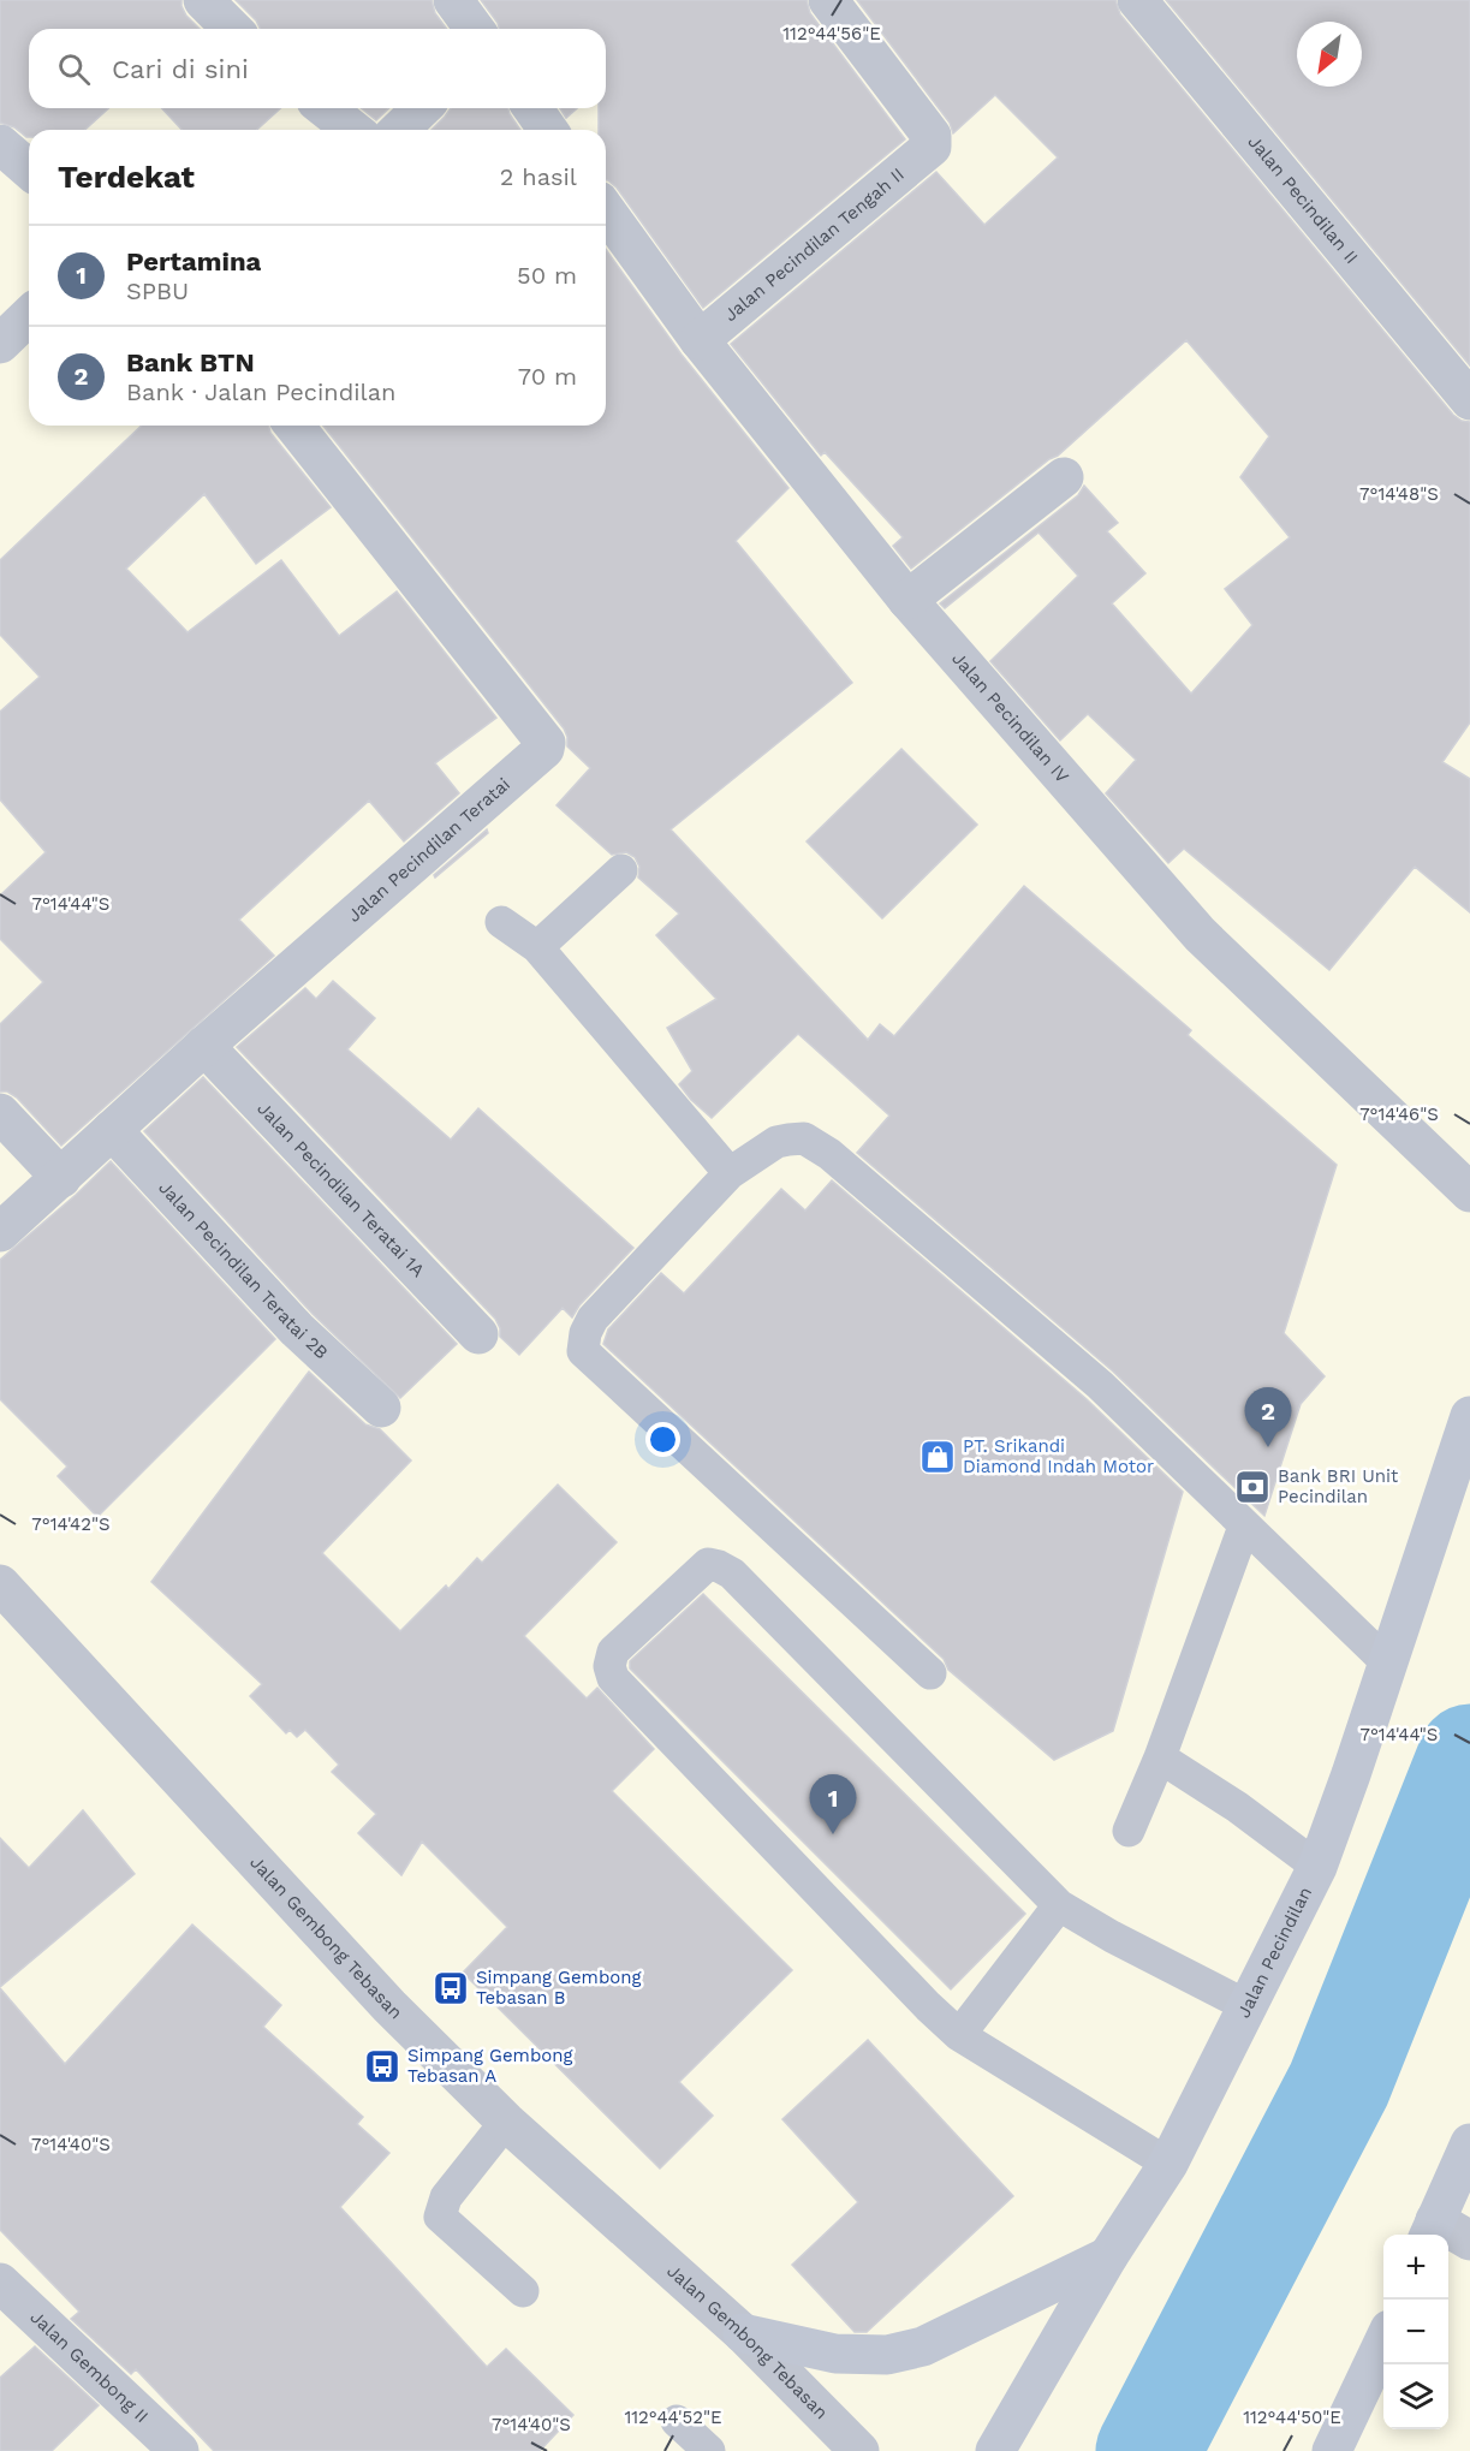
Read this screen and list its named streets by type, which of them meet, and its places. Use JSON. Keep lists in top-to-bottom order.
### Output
{
  "streets": {
    "main road": ["Jalan Pecindilan"],
    "street": [
      "Jalan Pecindilan II",
      "Jalan Pecindilan Tengah II",
      "Jalan Pecindilan IV",
      "Jalan Pecindilan Teratai",
      "Jalan Pecindilan Teratai 1A",
      "Jalan Pecindilan Teratai 2B",
      "Jalan Gembong Tebasan",
      "Jalan Gembong II"
    ]
  },
  "crossings": [
    ["Jalan Pecindilan Tengah II", "Jalan Pecindilan IV"],
    ["Jalan Pecindilan Teratai", "Jalan Pecindilan Teratai 1A"],
    ["Jalan Pecindilan Teratai", "Jalan Pecindilan Teratai 2B"]
  ],
  "places": {
    "shop": ["PT. Srikandi Diamond Indah Motor"],
    "bank": ["Bank BRI Unit Pecindilan"],
    "bus stop": ["Simpang Gembong Tebasan B", "Simpang Gembong Tebasan A"]
  },
  "north": "bottom left",
  "page": {
    "search": "Cari di sini",
    "heading": ["Terdekat", "2 hasil"],
    "list": [
      {
        "mark": "1",
        "name": "Pertamina",
        "note": "SPBU",
        "value": "50 m"
      },
      {
        "mark": "2",
        "name": "Bank BTN",
        "note": "Bank · Jalan Pecindilan",
        "value": "70 m"
      }
    ],
    "pins": ["2", "1"],
    "map_buttons": ["+", "−"]
  },
  "coordinates": [
    "112°44'56\"E",
    "7°14'48\"S",
    "7°14'44\"S",
    "7°14'46\"S",
    "7°14'42\"S",
    "7°14'40\"S",
    "112°44'52\"E",
    "112°44'50\"E"
  ]
}
